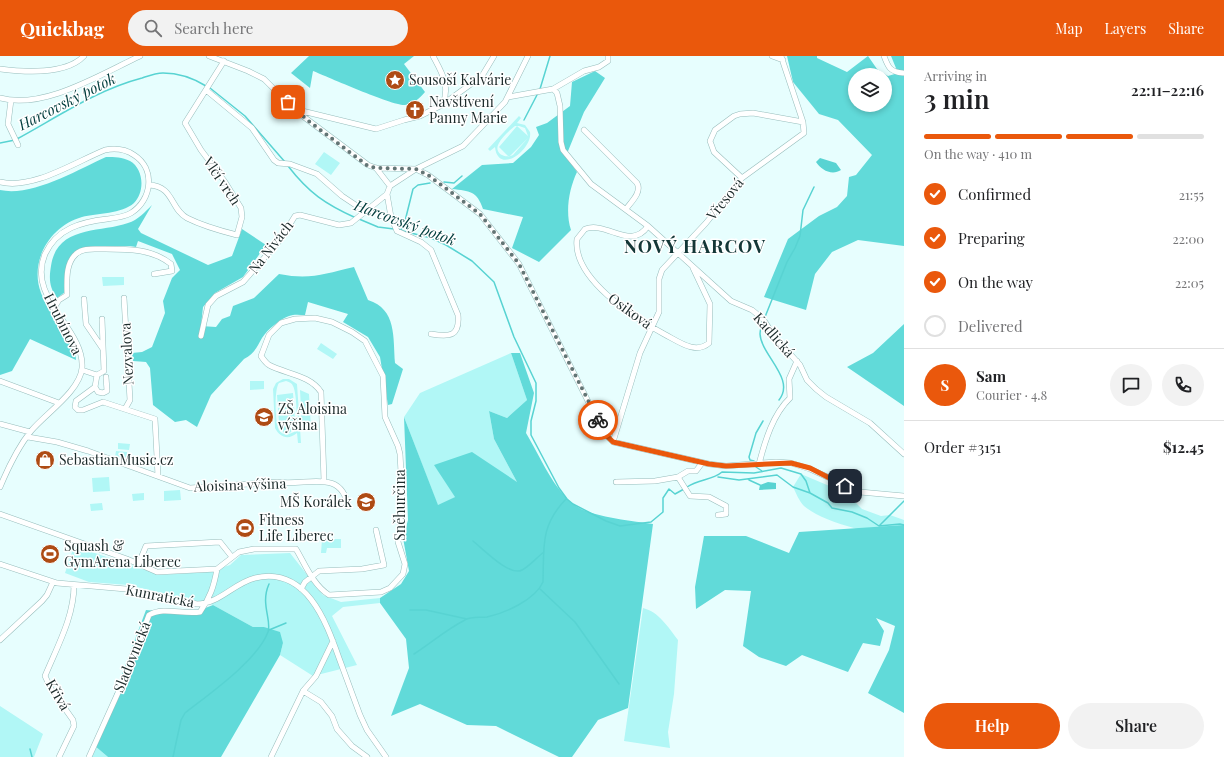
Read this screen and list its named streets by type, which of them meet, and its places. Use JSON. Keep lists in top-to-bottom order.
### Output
{
  "streets": {
    "street": [
      "Vlčí vrch",
      "Vřesová",
      "Na Nivách",
      "Osiková",
      "Hrubínova",
      "Kadlická",
      "Nezvalova",
      "Aloisina výšina",
      "Sněhurčina",
      "Kunratická",
      "Sladovnická",
      "Křivá"
    ]
  },
  "crossings": [
    ["Vlčí vrch", "Hrubínova"],
    ["Vřesová", "Osiková"],
    ["Vřesová", "Kadlická"],
    ["Osiková", "Kadlická"],
    ["Hrubínova", "Aloisina výšina"],
    ["Aloisina výšina", "Sněhurčina"],
    ["Kunratická", "Sladovnická"],
    ["Kunratická", "Křivá"]
  ],
  "districts": ["NOVÝ HARCOV"],
  "water": ["Harcovský potok"],
  "places": {
    "place": ["Sousoší Kalvárie"],
    "church": ["Navštívení Panny Marie"],
    "school or university": ["ZŠ Aloisina výšina", "MŠ Korálek"],
    "shop": ["SebastianMusic.cz"],
    "sports": ["Fitness Life Liberec", "Squash & GymArena Liberec"]
  },
  "page": {
    "header": "Quickbag",
    "search": "Search here",
    "nav": ["Map", "Layers", "Share"],
    "heading": ["3 min", "Arriving in", "22:11–22:16"],
    "panel": [
      "Sam",
      "Courier · 4.8",
      "Order #3151",
      "$12.45"
    ],
    "bar": "On the way · 410 m",
    "list": [
      ["Confirmed", "21:55"],
      ["Preparing", "22:00"],
      ["On the way", "22:05"],
      "Delivered"
    ],
    "round": "S",
    "buttons": ["Help", "Share"]
  }
}
